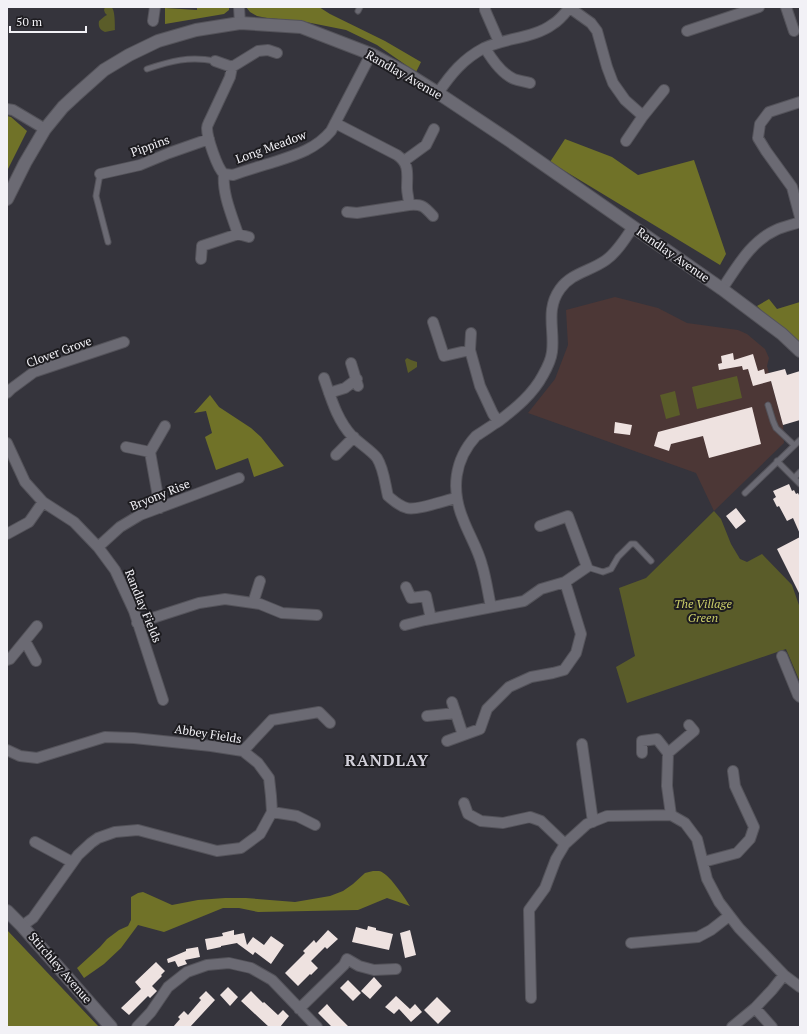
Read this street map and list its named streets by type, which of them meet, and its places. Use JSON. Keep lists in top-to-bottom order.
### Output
{
  "streets": {
    "street": [
      "Randlay Avenue",
      "Pippins",
      "Long Meadow",
      "Clover Grove",
      "Bryony Rise",
      "Randlay Fields",
      "Abbey Fields",
      "Stirchley Avenue"
    ]
  },
  "crossings": [
    ["Randlay Avenue", "Long Meadow"],
    ["Bryony Rise", "Randlay Fields"]
  ],
  "districts": ["RANDLAY"],
  "parks": ["The Village Green"],
  "scale_bar": "50 m"
}
